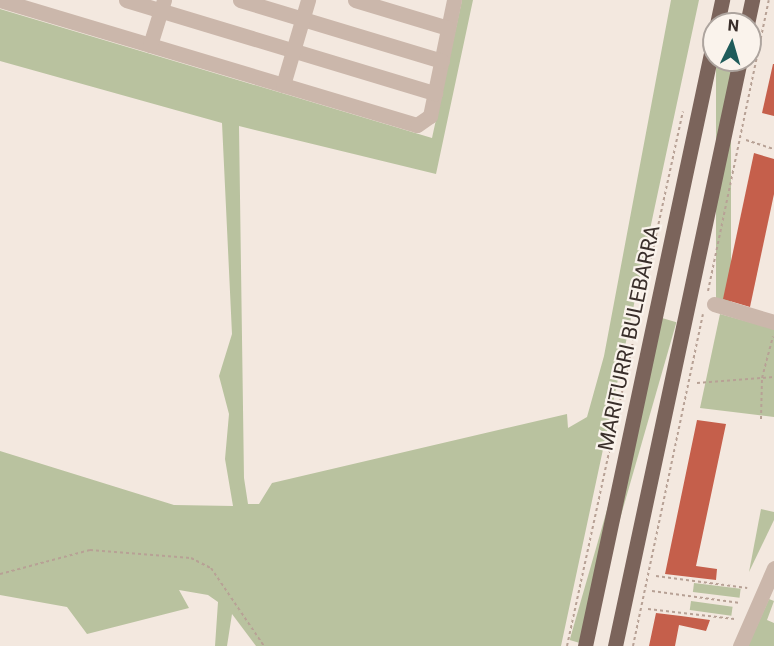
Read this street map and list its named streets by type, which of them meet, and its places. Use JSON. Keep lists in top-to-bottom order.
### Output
{
  "streets": {
    "main road": ["MARITURRI BULEBARRA"]
  },
  "north": "top"
}
